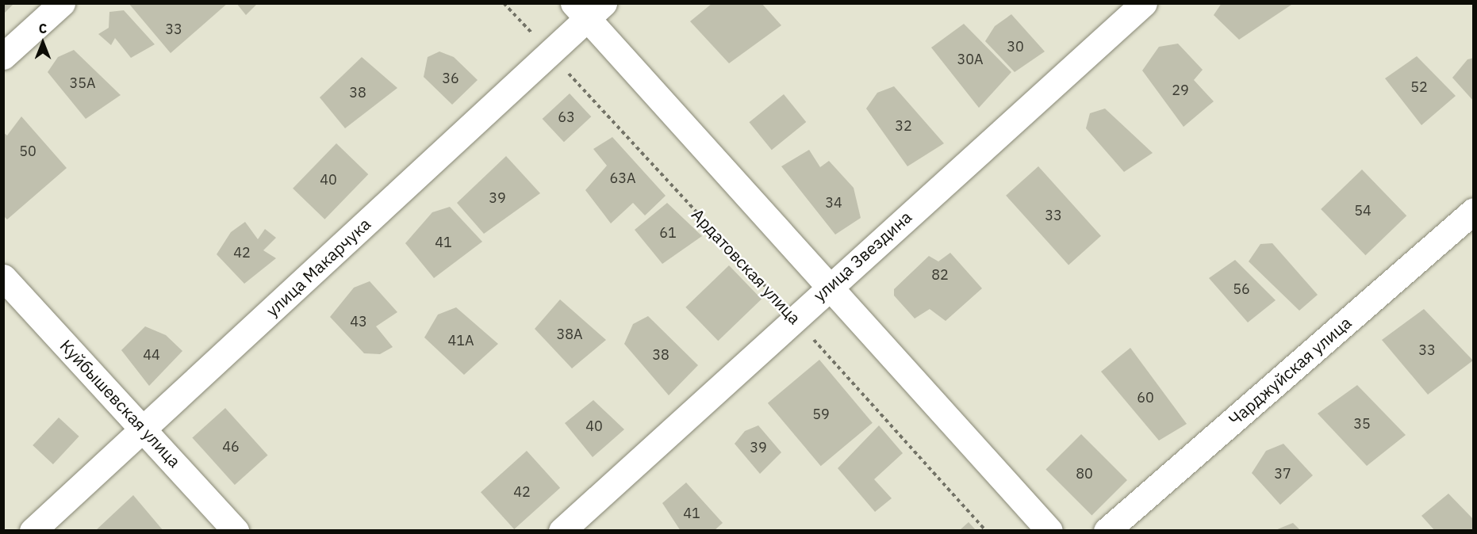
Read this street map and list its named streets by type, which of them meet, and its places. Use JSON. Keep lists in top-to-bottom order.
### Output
{
  "streets": {
    "main road": [
      "улица Звездина",
      "улица Макарчука",
      "Чарджуйская улица",
      "Куйбышевская улица"
    ],
    "path": ["Ардатовская улица"]
  },
  "crossings": [
    ["улица Звездина", "Ардатовская улица"],
    ["Ардатовская улица", "улица Макарчука"],
    ["улица Макарчука", "Куйбышевская улица"]
  ],
  "house_numbers": [
    "33",
    "30",
    "30А",
    "36",
    "35А",
    "52",
    "29",
    "38",
    "63",
    "32",
    "50",
    "63А",
    "40",
    "39",
    "34",
    "54",
    "33",
    "61",
    "41",
    "42",
    "82",
    "56",
    "43",
    "38А",
    "41А",
    "33",
    "44",
    "38",
    "60",
    "59",
    "35",
    "40",
    "46",
    "39",
    "80",
    "37",
    "42",
    "41"
  ],
  "north": "top"
}
